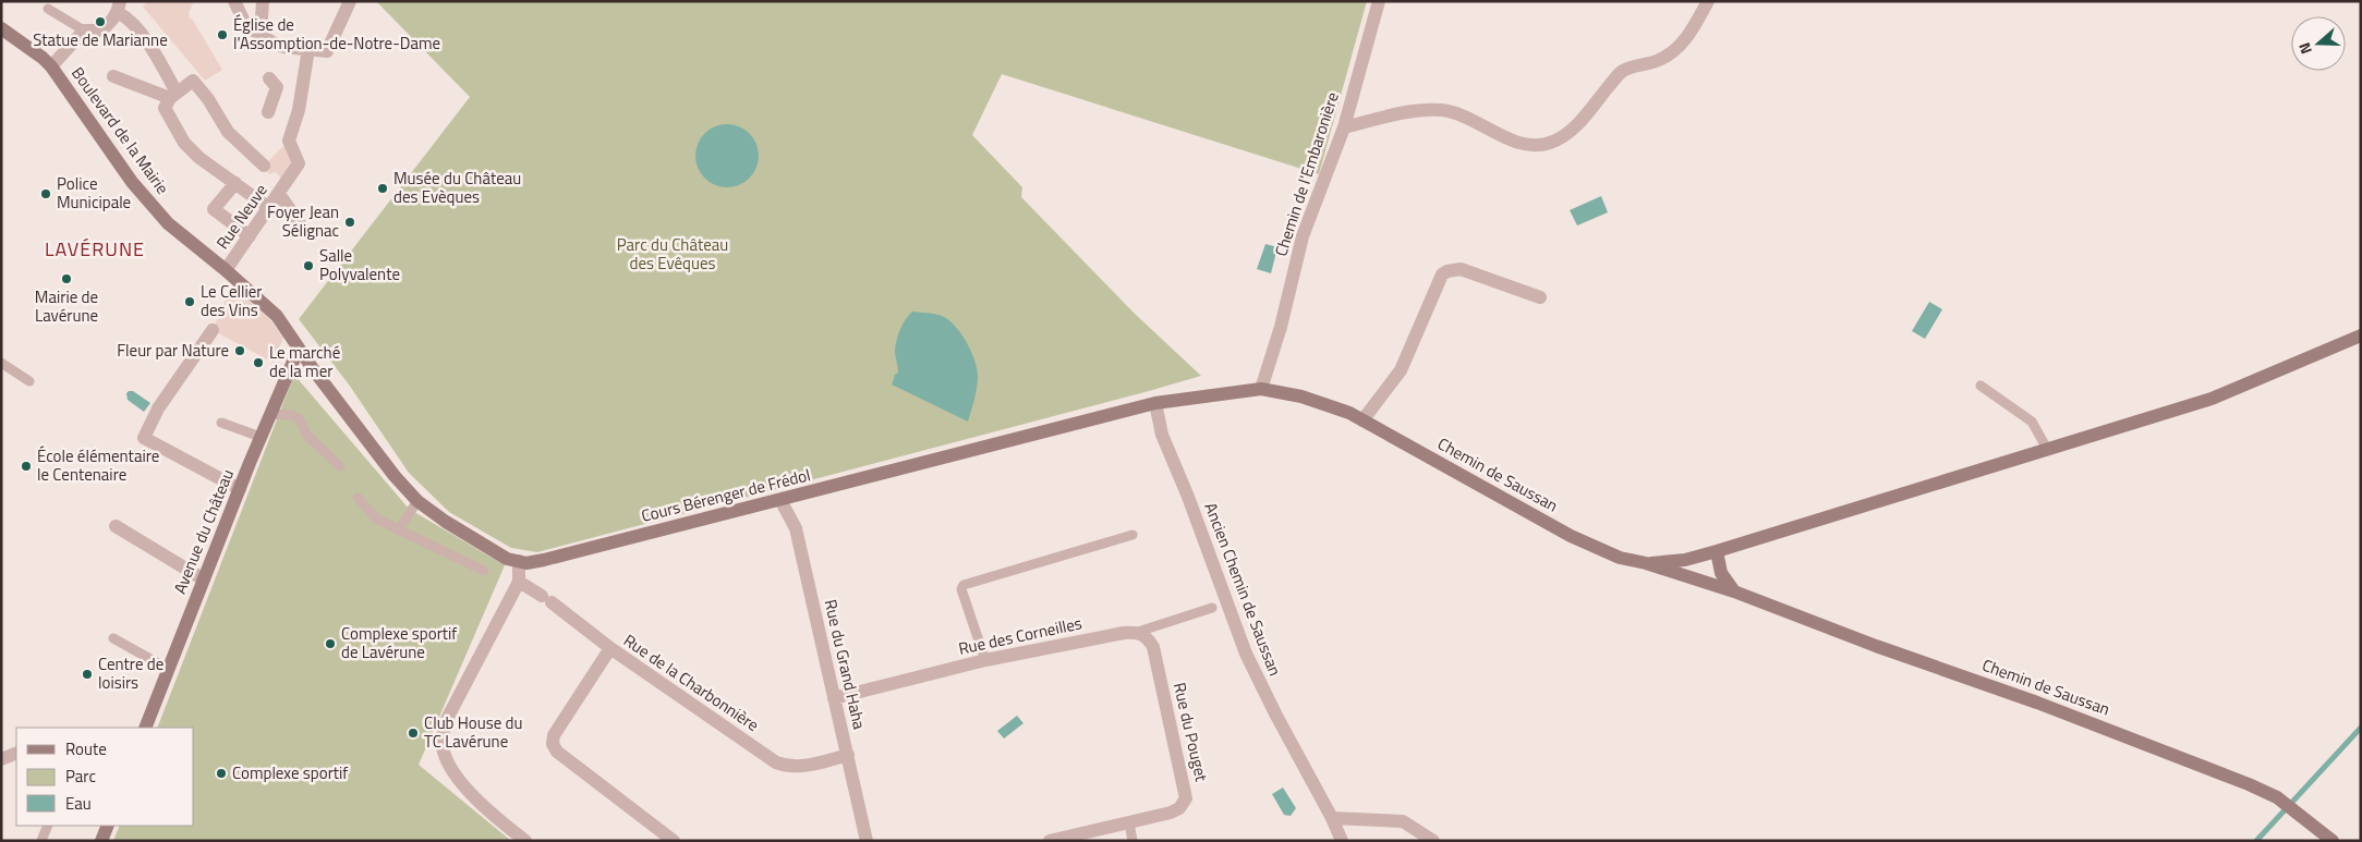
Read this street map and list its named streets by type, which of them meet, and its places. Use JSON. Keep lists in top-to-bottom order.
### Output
{
  "streets": {
    "street": [
      "Boulevard de la Mairie",
      "Chemin de l'Embaronière",
      "Rue Neuve",
      "Chemin de Saussan",
      "Cours Bérenger de Frédol",
      "Avenue du Château",
      "Ancien Chemin de Saussan",
      "Rue des Corneilles",
      "Rue du Grand Haha",
      "Rue de la Charbonnière",
      "Rue du Pouget"
    ]
  },
  "crossings": [
    ["Boulevard de la Mairie", "Rue Neuve"],
    ["Boulevard de la Mairie", "Cours Bérenger de Frédol"],
    ["Boulevard de la Mairie", "Avenue du Château"],
    ["Chemin de l'Embaronière", "Chemin de Saussan"],
    ["Chemin de Saussan", "Cours Bérenger de Frédol"],
    ["Cours Bérenger de Frédol", "Avenue du Château"],
    ["Cours Bérenger de Frédol", "Ancien Chemin de Saussan"],
    ["Cours Bérenger de Frédol", "Rue du Grand Haha"],
    ["Rue des Corneilles", "Rue du Grand Haha"],
    ["Rue des Corneilles", "Rue du Pouget"],
    ["Rue du Grand Haha", "Rue de la Charbonnière"]
  ],
  "districts": ["LAVÉRUNE"],
  "parks": ["Parc du Château des Evêques"],
  "places": [
    "Statue de Marianne",
    "Église de l'Assomption-de-Notre-Dame",
    "Musée du Château des Evèques",
    "Police Municipale",
    "Foyer Jean Sélignac",
    "Salle Polyvalente",
    "Mairie de Lavérune",
    "Le Cellier des Vins",
    "Fleur par Nature",
    "Le marché de la mer",
    "École élémentaire le Centenaire",
    "Complexe sportif de Lavérune",
    "Centre de loisirs",
    "Club House du TC Lavérune",
    "Complexe sportif"
  ],
  "legend": ["Route", "Parc", "Eau"],
  "north": "left"
}
